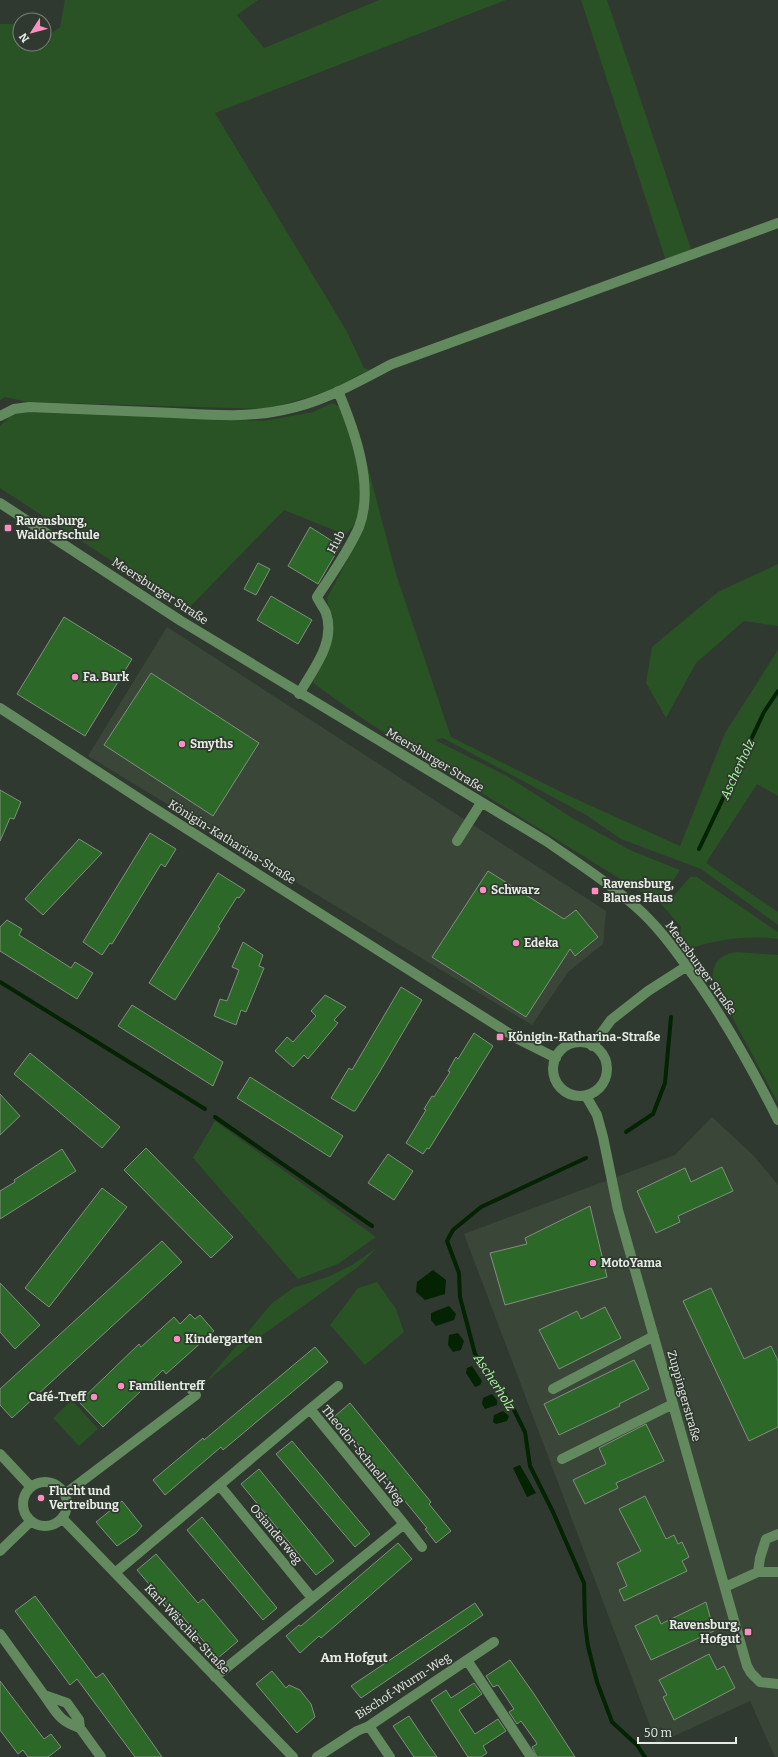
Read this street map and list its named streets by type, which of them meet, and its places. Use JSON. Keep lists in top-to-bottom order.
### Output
{
  "streets": {
    "street": [
      "Hub",
      "Meersburger Straße",
      "Königin-Katharina-Straße",
      "Zuppingerstraße",
      "Theodor-Schnell-Weg",
      "Osianderweg",
      "Karl-Wäschle-Straße",
      "Bischof-Wurm-Weg"
    ]
  },
  "crossings": [
    ["Hub", "Meersburger Straße"],
    ["Königin-Katharina-Straße", "Zuppingerstraße"],
    ["Theodor-Schnell-Weg", "Osianderweg"],
    ["Theodor-Schnell-Weg", "Karl-Wäschle-Straße"]
  ],
  "districts": ["Am Hofgut"],
  "water": ["Ascherholz"],
  "places": {
    "transit": [
      "Ravensburg, Waldorfschule",
      "Ravensburg, Blaues Haus",
      "Königin-Katharina-Straße",
      "Ravensburg, Hofgut"
    ],
    "other": [
      "Fa. Burk",
      "Smyths",
      "Schwarz",
      "Edeka",
      "MotoYama",
      "Kindergarten",
      "Familientreff",
      "Café-Treff",
      "Flucht und Vertreibung"
    ]
  },
  "scale_bar": "50 m",
  "north": "bottom left"
}
